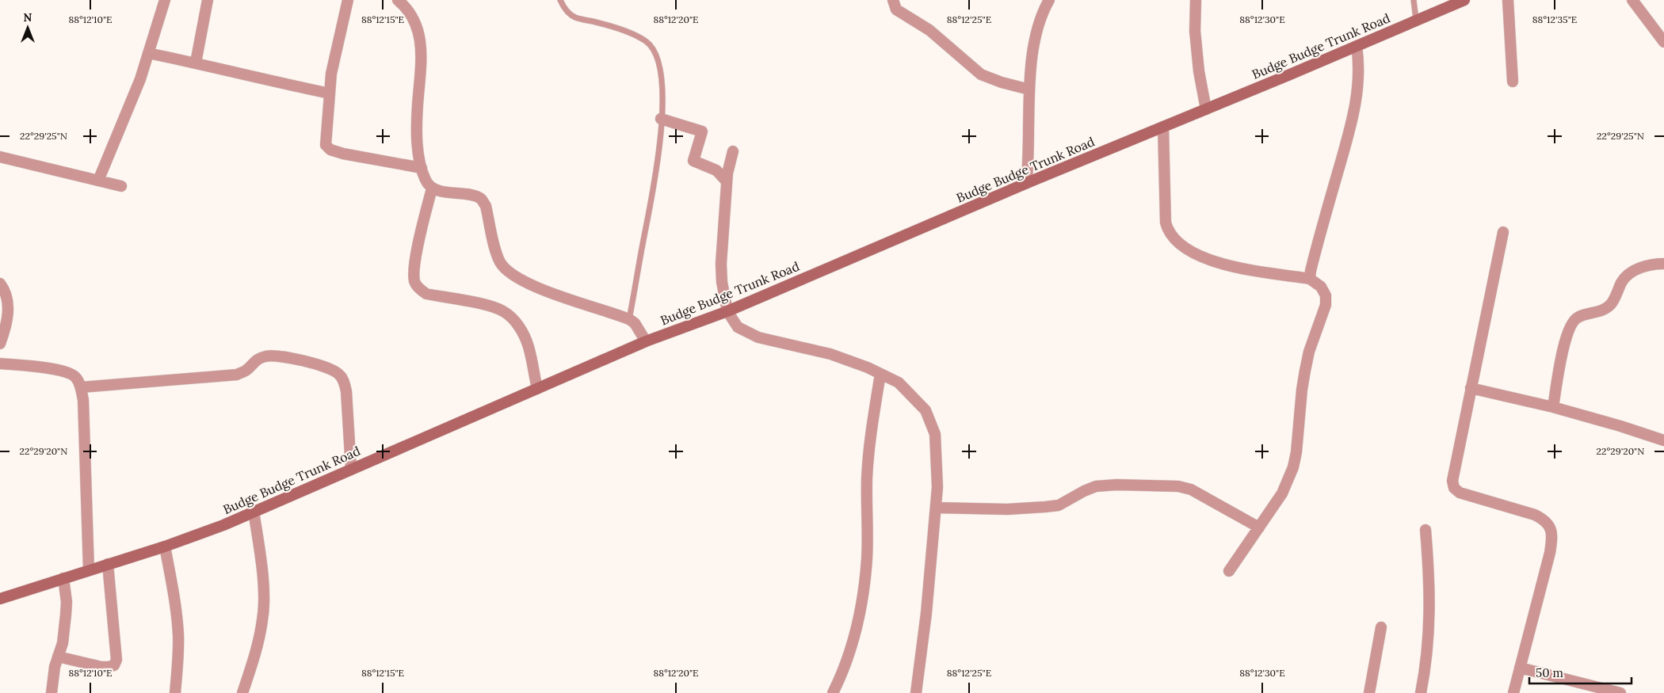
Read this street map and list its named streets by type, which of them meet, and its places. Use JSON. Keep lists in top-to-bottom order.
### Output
{
  "streets": {
    "main road": ["Budge Budge Trunk Road"]
  },
  "scale_bar": "50 m",
  "north": "top",
  "coordinates": [
    "88°12'10\"E",
    "88°12'15\"E",
    "88°12'20\"E",
    "88°12'25\"E",
    "88°12'30\"E",
    "88°12'35\"E",
    "22°29'25\"N",
    "22°29'20\"N"
  ]
}
